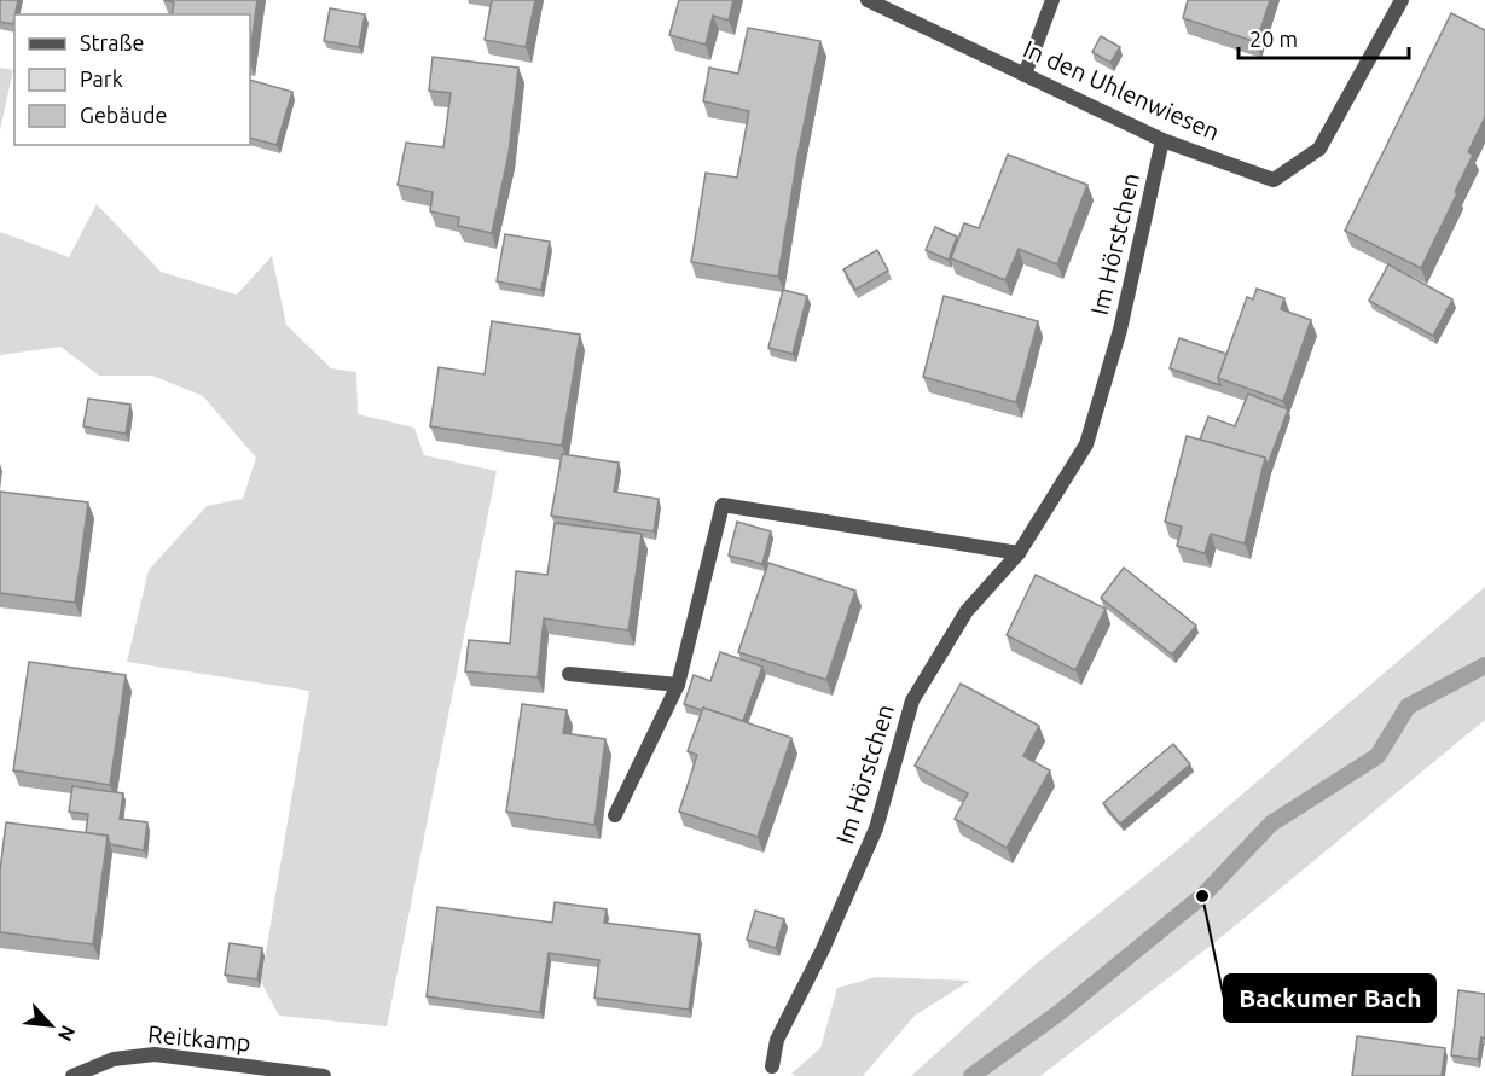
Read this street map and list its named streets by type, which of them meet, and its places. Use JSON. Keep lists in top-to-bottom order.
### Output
{
  "streets": {
    "street": ["In den Uhlenwiesen", "Im Hörstchen", "Reitkamp"]
  },
  "crossings": [
    ["In den Uhlenwiesen", "Im Hörstchen"]
  ],
  "places": ["Backumer Bach"],
  "legend": ["Straße", "Park", "Gebäude"],
  "scale_bar": "20 m",
  "north": "bottom right"
}
